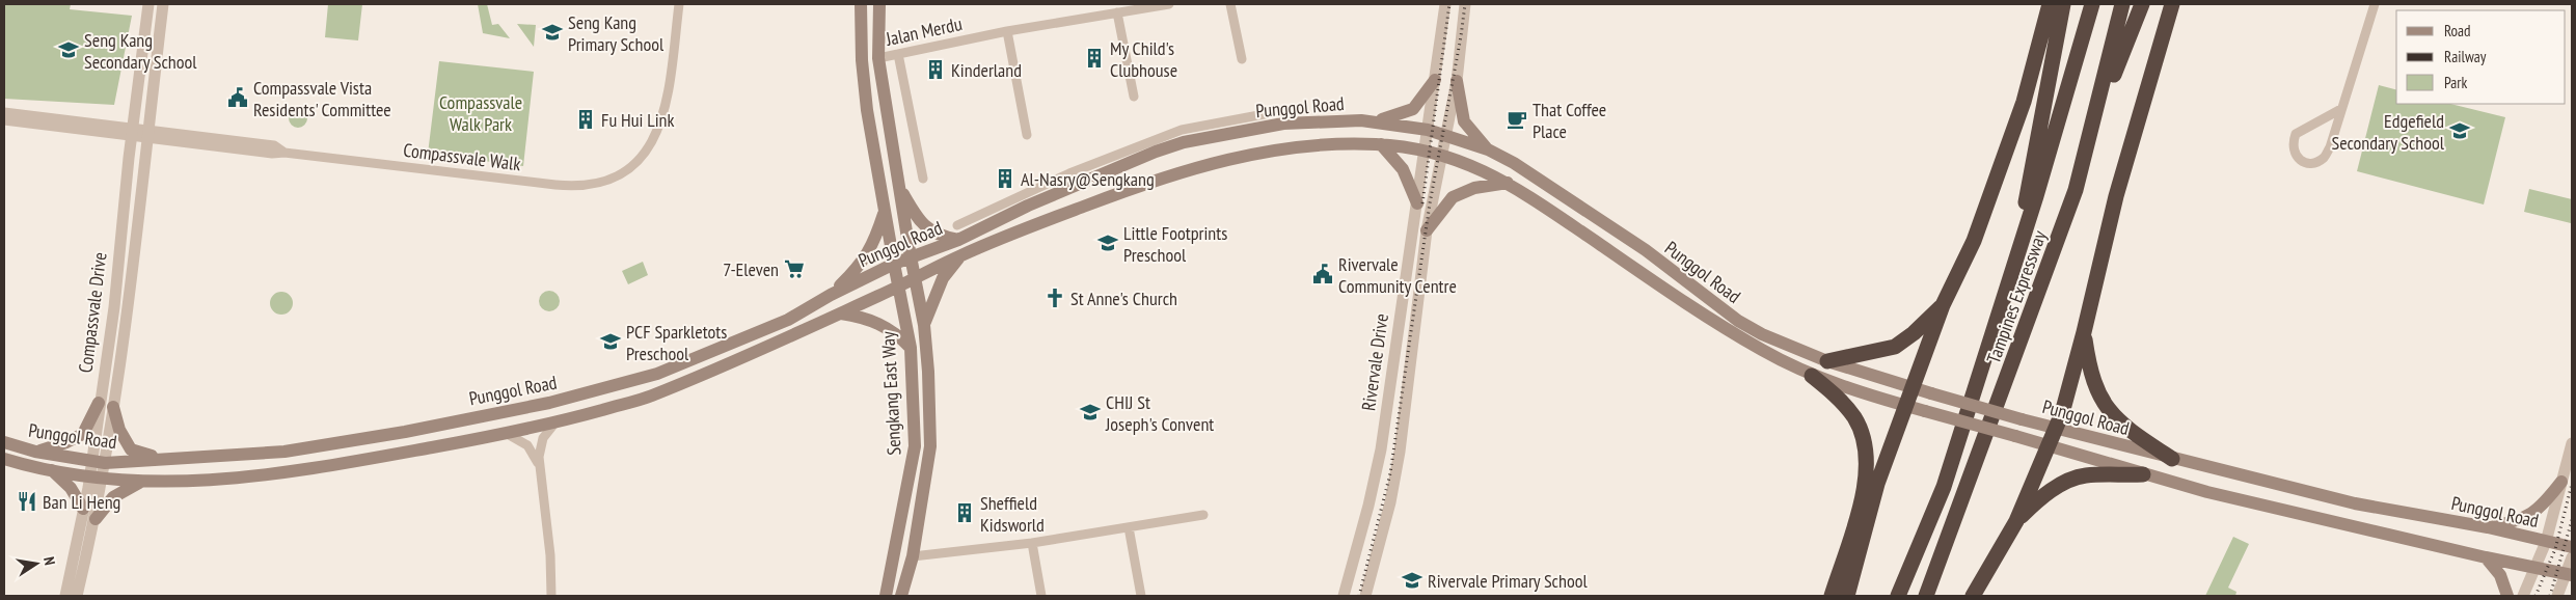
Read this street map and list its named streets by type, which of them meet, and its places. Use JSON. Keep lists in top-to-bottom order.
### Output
{
  "streets": {
    "highway": ["Tampines Expressway"],
    "main road": ["Punggol Road", "Sengkang East Way"],
    "street": [
      "Jalan Merdu",
      "Compassvale Walk",
      "Compassvale Drive",
      "Rivervale Drive"
    ]
  },
  "crossings": [
    ["Jalan Merdu", "Sengkang East Way"],
    ["Punggol Road", "Compassvale Drive"],
    ["Punggol Road", "Rivervale Drive"],
    ["Punggol Road", "Sengkang East Way"],
    ["Compassvale Walk", "Compassvale Drive"]
  ],
  "parks": ["Compassvale Walk Park"],
  "places": {
    "school or university": [
      "Seng Kang Primary School",
      "Seng Kang Secondary School",
      "Edgefield Secondary School",
      "Little Footprints Preschool",
      "PCF Sparkletots Preschool",
      "CHIJ St Joseph's Convent",
      "Rivervale Primary School"
    ],
    "building": [
      "My Child's Clubhouse",
      "Kinderland",
      "Fu Hui Link",
      "Al-Nasry@Sengkang",
      "Sheffield Kidsworld"
    ],
    "public building": ["Compassvale Vista Residents' Committee", "Rivervale Community Centre"],
    "cafe": ["That Coffee Place"],
    "supermarket": ["7-Eleven"],
    "church": ["St Anne's Church"],
    "restaurant": ["Ban Li Heng"]
  },
  "legend": ["Road", "Railway", "Park"],
  "north": "right"
}
